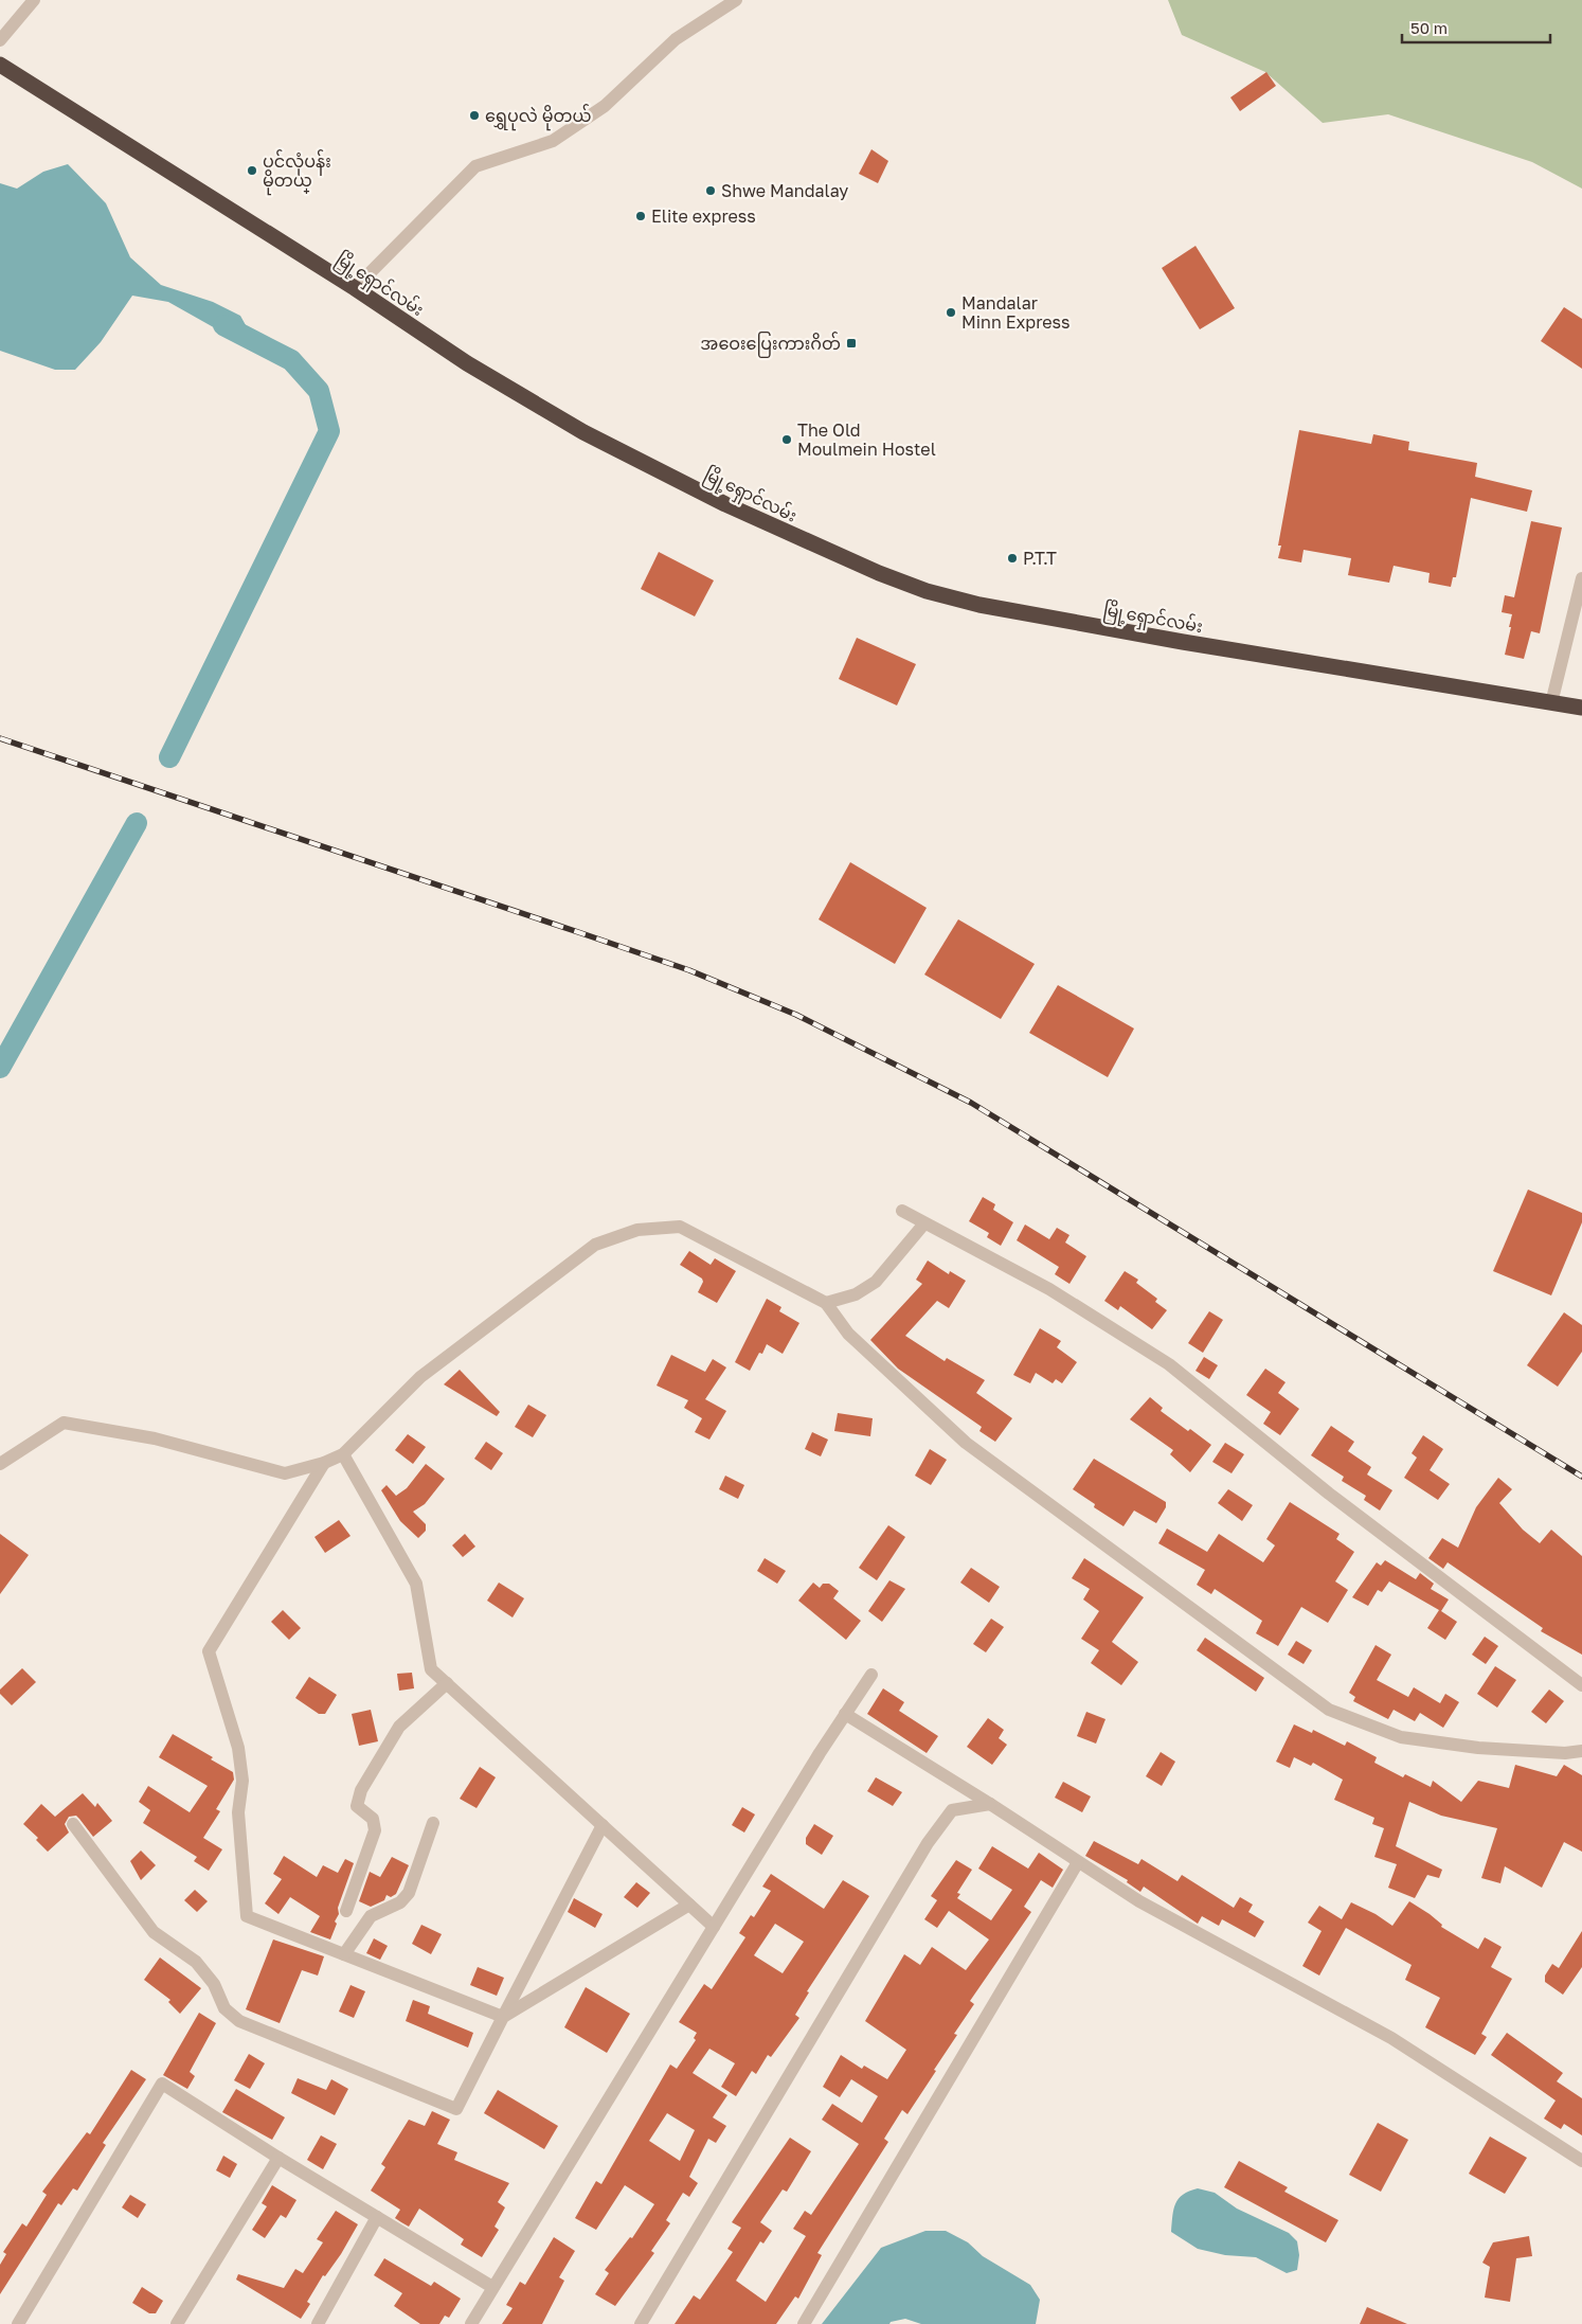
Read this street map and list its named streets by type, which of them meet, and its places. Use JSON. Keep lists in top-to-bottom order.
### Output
{
  "streets": {
    "highway": ["မြို့ရှောင်လမ်း"]
  },
  "places": {
    "other": [
      "ရွှေပုလဲ မိုတယ်",
      "ပင်လုံပန်း မိုတယ္",
      "Shwe Mandalay",
      "Elite express",
      "Mandalar Minn Express",
      "The Old Moulmein Hostel",
      "P.T.T"
    ],
    "transit": ["အဝေးပြေးကားဂိတ်"]
  },
  "scale_bar": "50 m"
}
